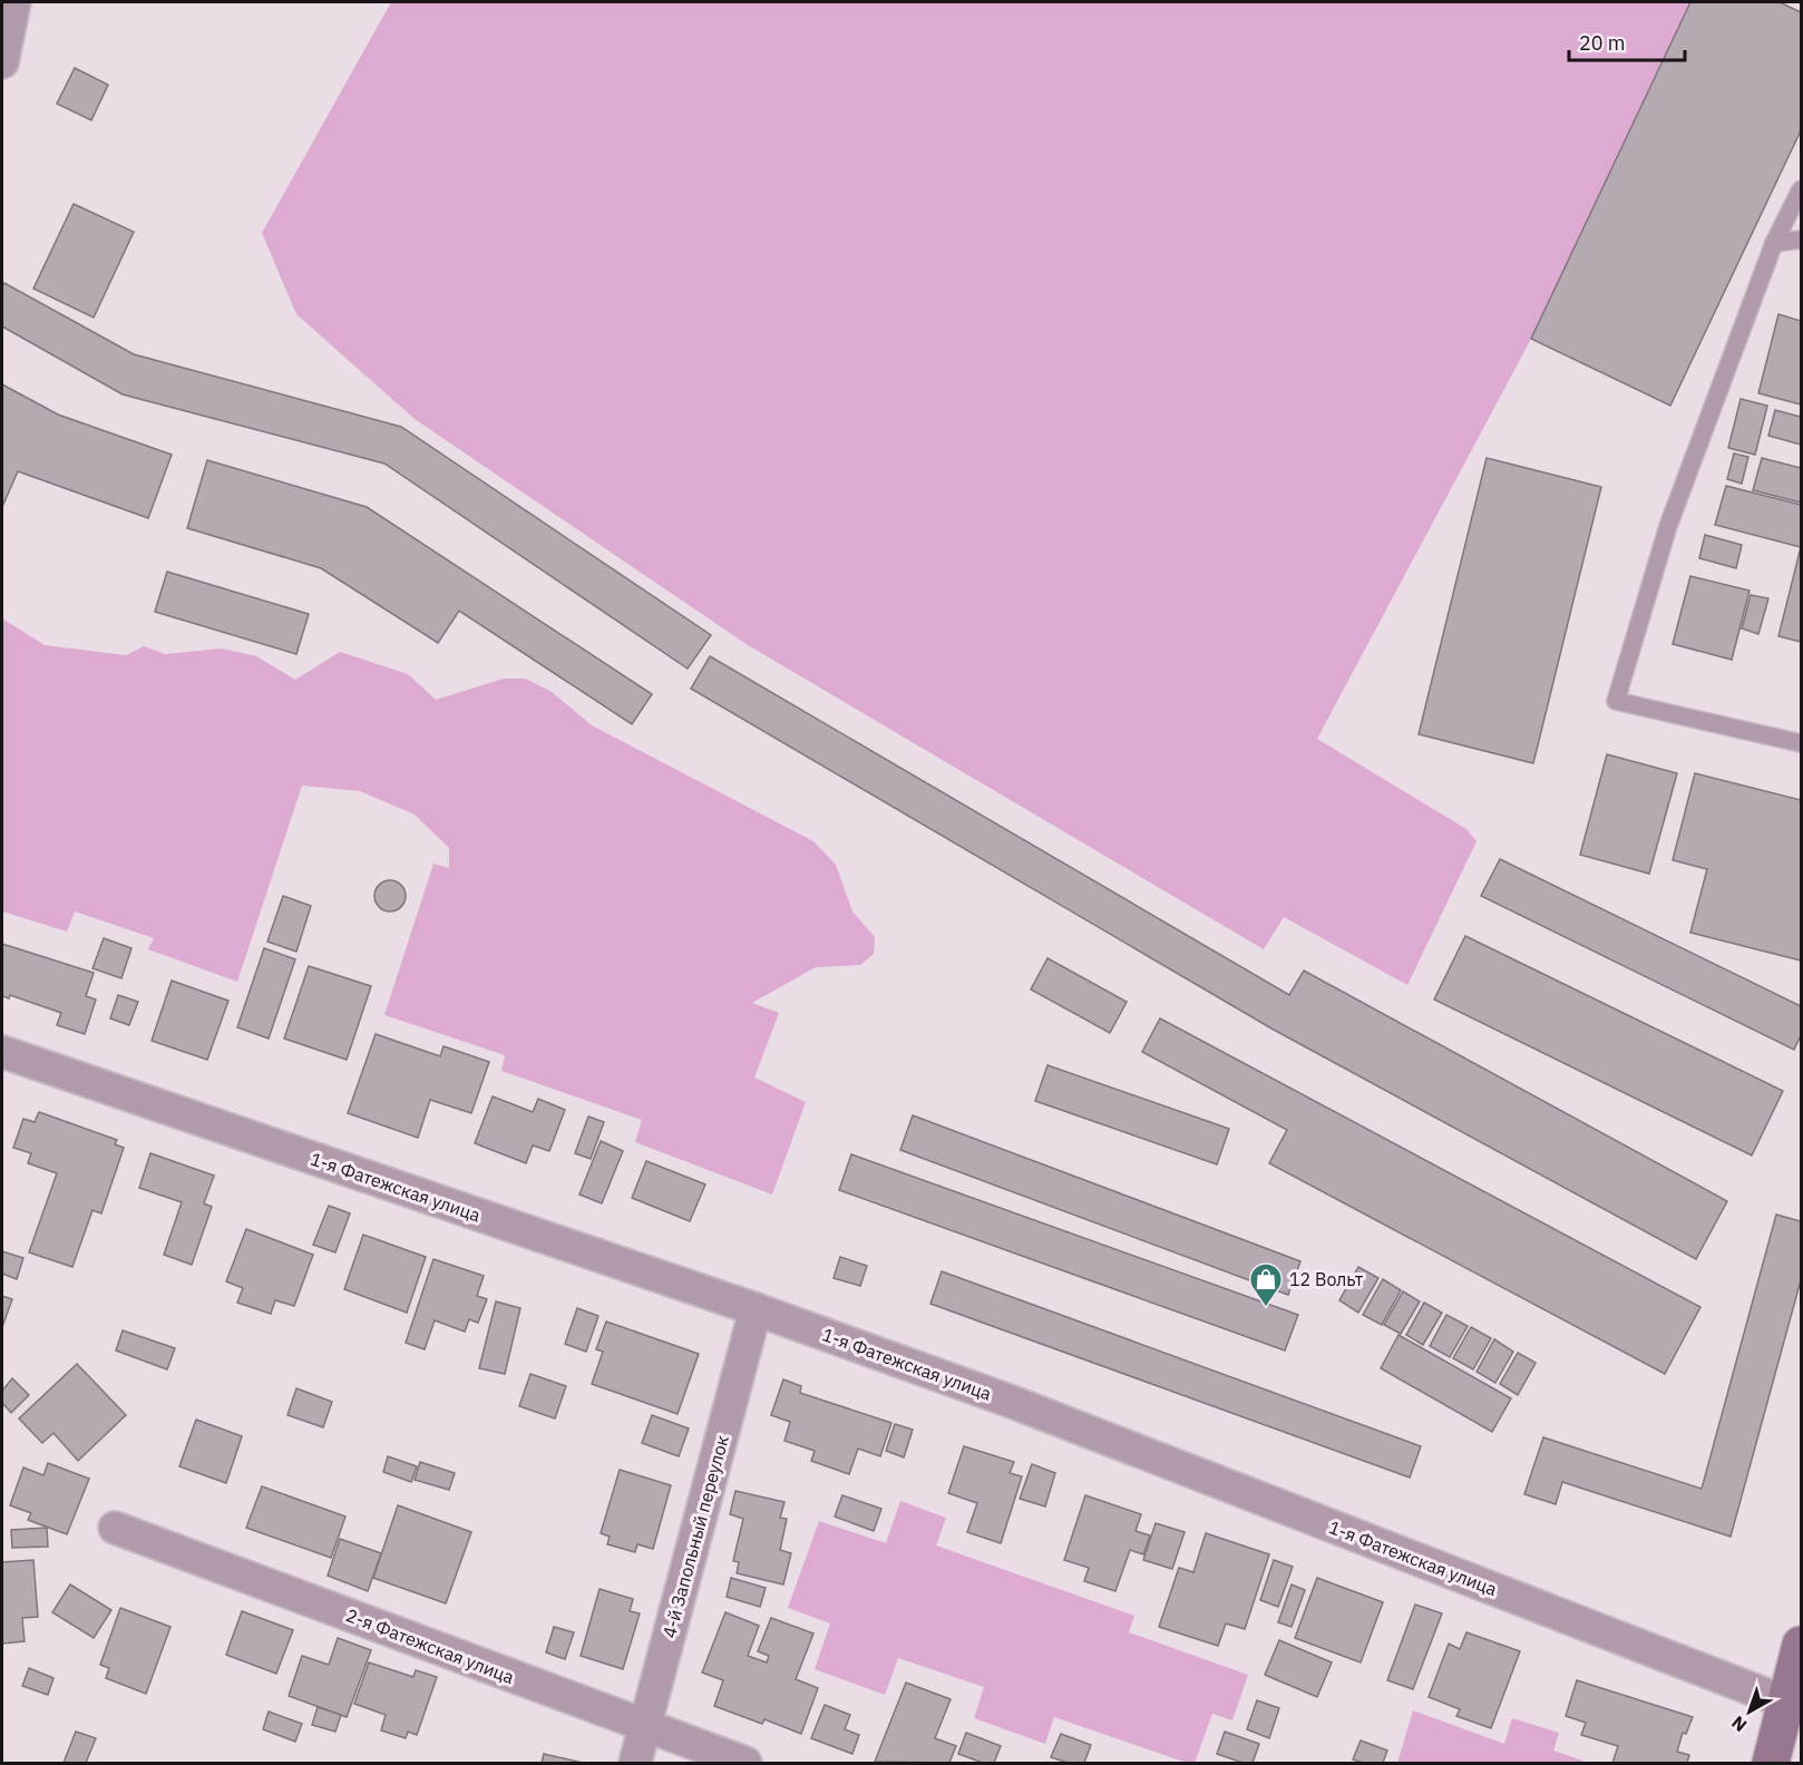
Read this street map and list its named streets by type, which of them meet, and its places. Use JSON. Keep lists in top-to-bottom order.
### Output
{
  "streets": {
    "street": ["1-я Фатежская улица", "4-й Запольный переулок", "2-я Фатежская улица"]
  },
  "crossings": [
    ["1-я Фатежская улица", "4-й Запольный переулок"],
    ["4-й Запольный переулок", "2-я Фатежская улица"]
  ],
  "places": {
    "shop": ["12 Вольт"]
  },
  "scale_bar": "20 m",
  "north": "bottom left"
}
